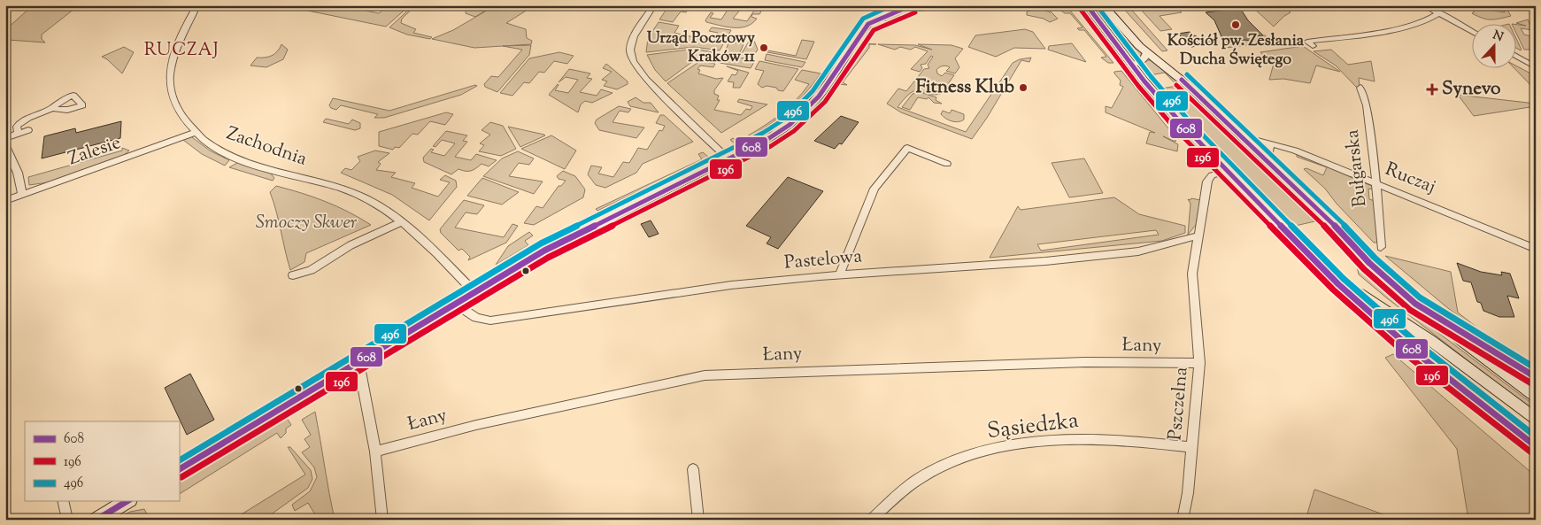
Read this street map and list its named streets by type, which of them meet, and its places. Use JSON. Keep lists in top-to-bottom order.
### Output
{
  "streets": {
    "street": [
      "Zachodnia",
      "Zalesie",
      "Bułgarska",
      "Ruczaj",
      "Pastelowa",
      "Łany",
      "Pszczelna",
      "Sąsiedzka"
    ]
  },
  "crossings": [
    ["Zachodnia", "Zalesie"],
    ["Bułgarska", "Ruczaj"],
    ["Pastelowa", "Pszczelna"],
    ["Łany", "Pszczelna"],
    ["Pszczelna", "Sąsiedzka"]
  ],
  "districts": ["RUCZAJ"],
  "parks": ["Smoczy Skwer"],
  "places": {
    "other": ["Kościół pw. Zesłania Ducha Świętego", "Urząd Pocztowy Kraków 11", "Fitness Klub"],
    "health": ["Synevo"]
  },
  "lines": ["transit line 608", "transit line 496", "transit line 196"],
  "legend": ["608", "196", "496"],
  "north": "top"
}
